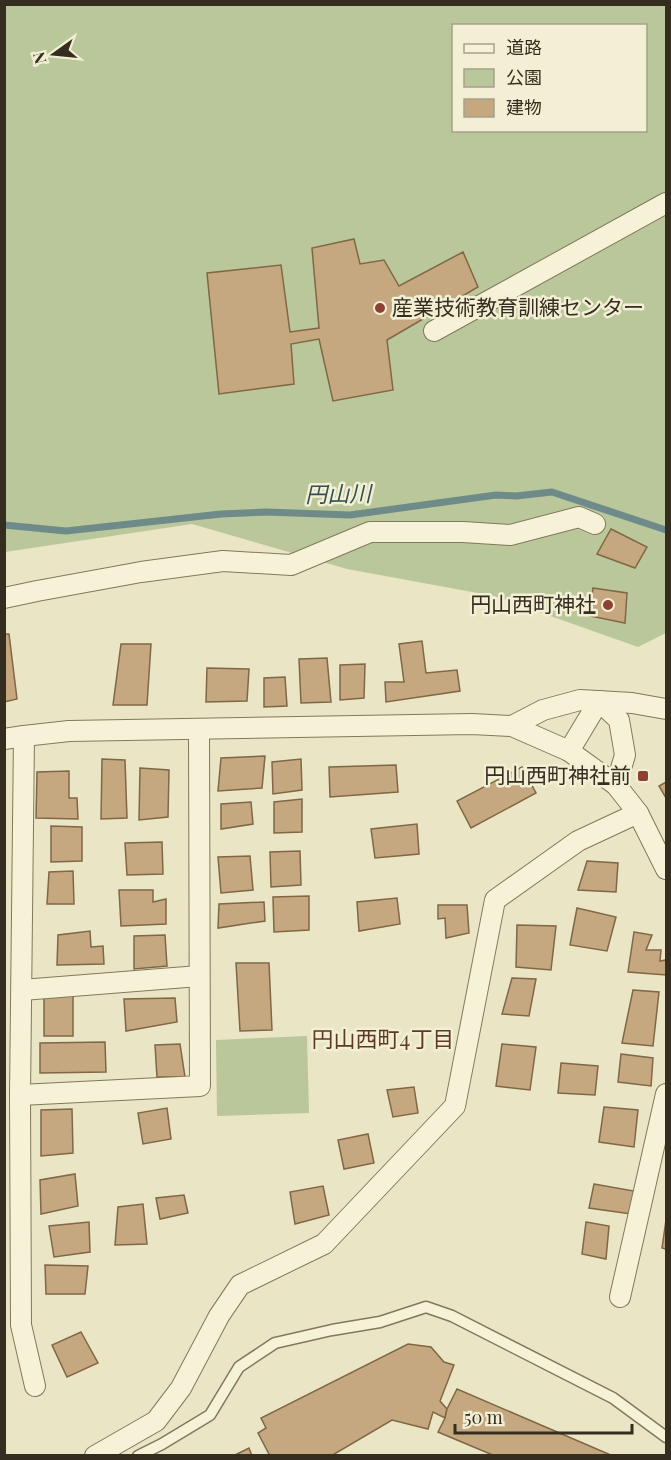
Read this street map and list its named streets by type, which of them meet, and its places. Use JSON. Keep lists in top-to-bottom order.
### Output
{
  "districts": ["円山西町4丁目"],
  "water": ["円山川"],
  "places": {
    "other": ["産業技術教育訓練センター", "円山西町神社"],
    "transit": ["円山西町神社前"]
  },
  "legend": ["道路", "公園", "建物"],
  "scale_bar": "50 m",
  "north": "left"
}
